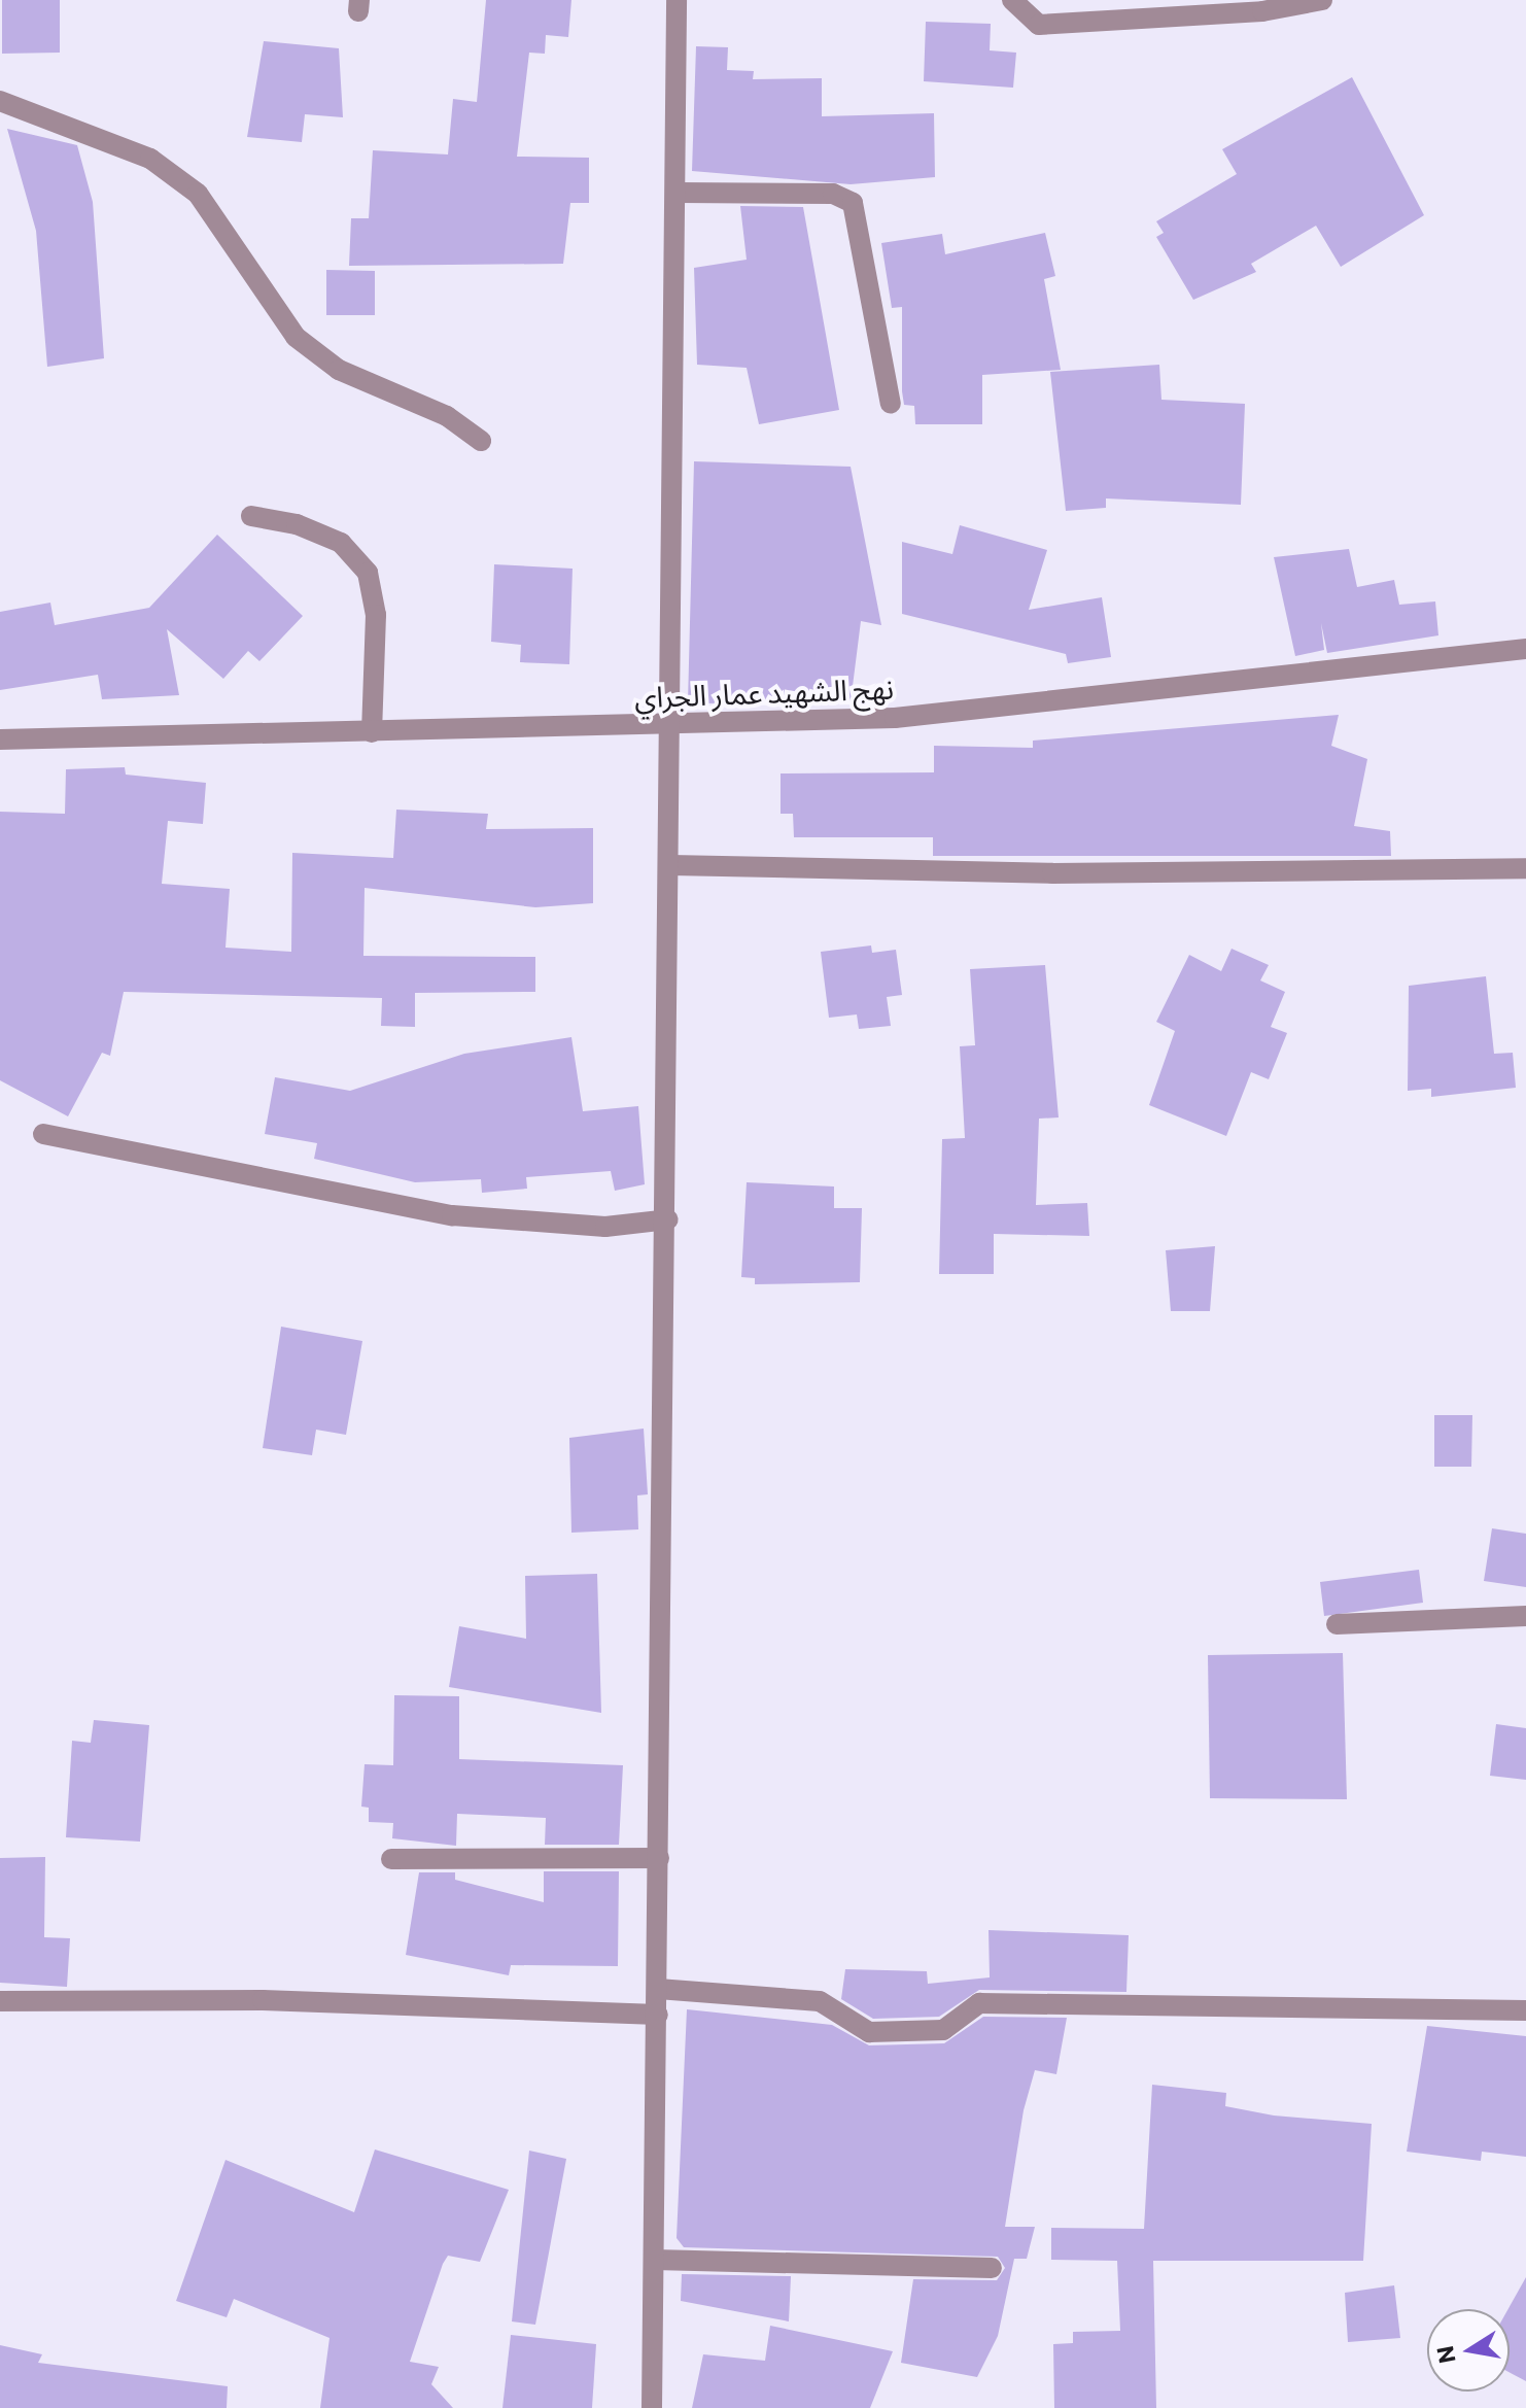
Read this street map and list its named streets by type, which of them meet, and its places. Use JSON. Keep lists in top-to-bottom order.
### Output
{
  "streets": {
    "street": ["نهج الشهيد عمار الجراي"]
  },
  "north": "left"
}
